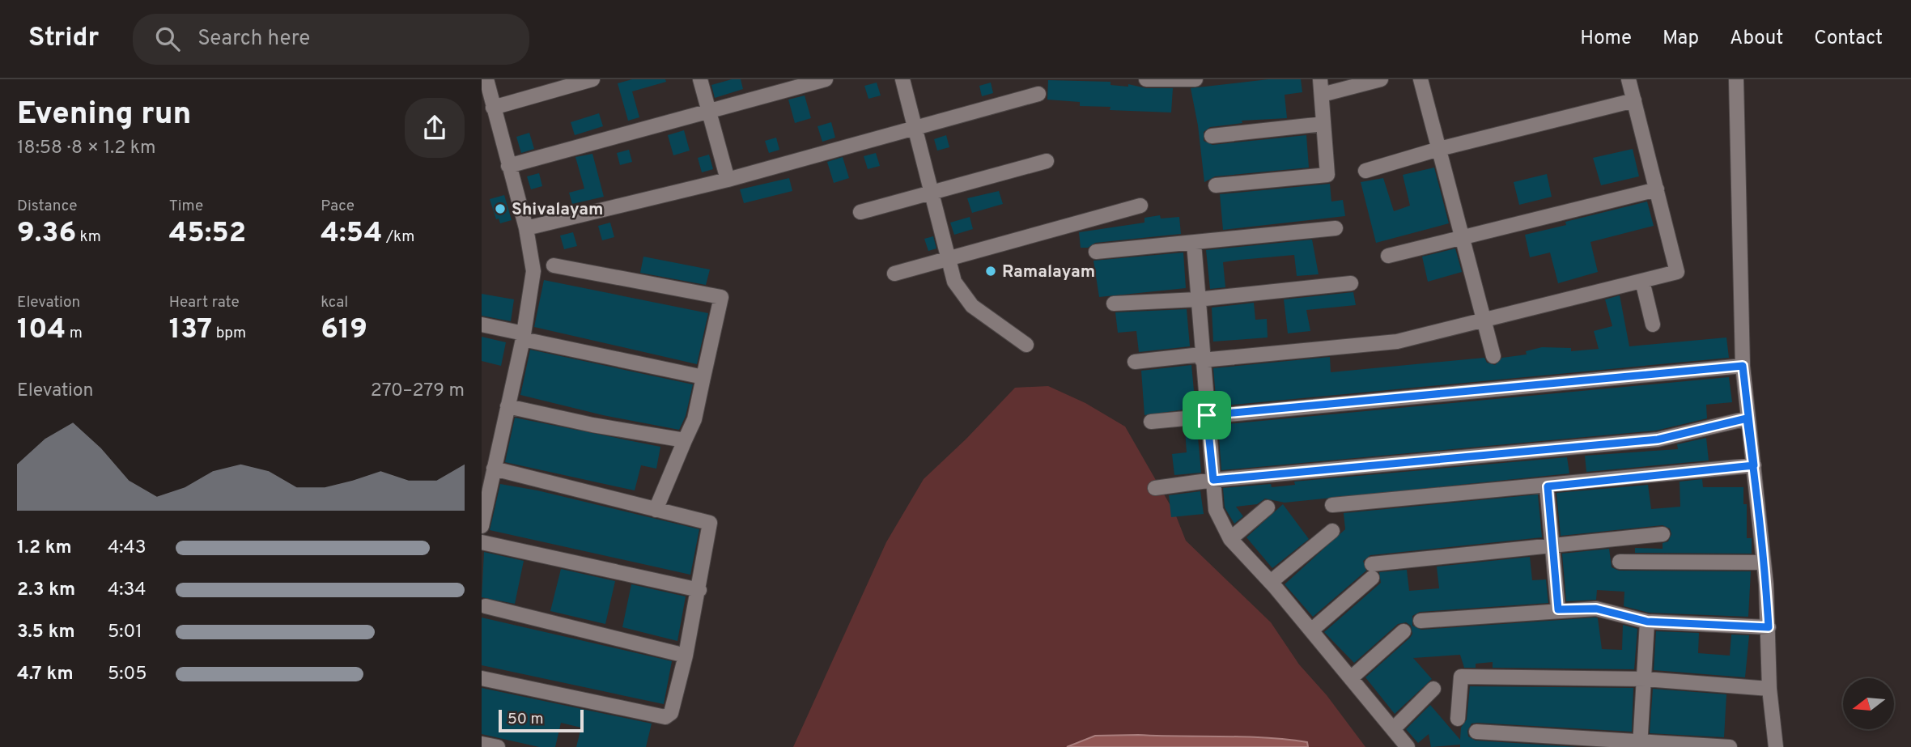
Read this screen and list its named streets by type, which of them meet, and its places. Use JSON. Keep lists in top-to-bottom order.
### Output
{
  "places": ["Shivalayam", "Ramalayam"],
  "scale_bar": "50 m",
  "north": "left",
  "page": {
    "header": "Stridr",
    "search": "Search here",
    "nav": [
      "Home",
      "Map",
      "About",
      "Contact"
    ],
    "heading": ["Evening run", "18:58 · 8 × 1.2 km"],
    "stats": [
      ["Distance", "9.36 km"],
      ["Time", "45:52"],
      ["Pace", "4:54 /km"],
      ["Elevation", "104 m"],
      ["Heart rate", "137 bpm"],
      ["kcal", "619"]
    ],
    "chart": ["Elevation", "270–279 m"],
    "list": [
      {
        "name": "1.2 km",
        "note": "4:43"
      },
      {
        "name": "2.3 km",
        "note": "4:34"
      },
      {
        "name": "3.5 km",
        "note": "5:01"
      },
      {
        "name": "4.7 km",
        "note": "5:05"
      }
    ],
    "scale": "50 m"
  }
}
